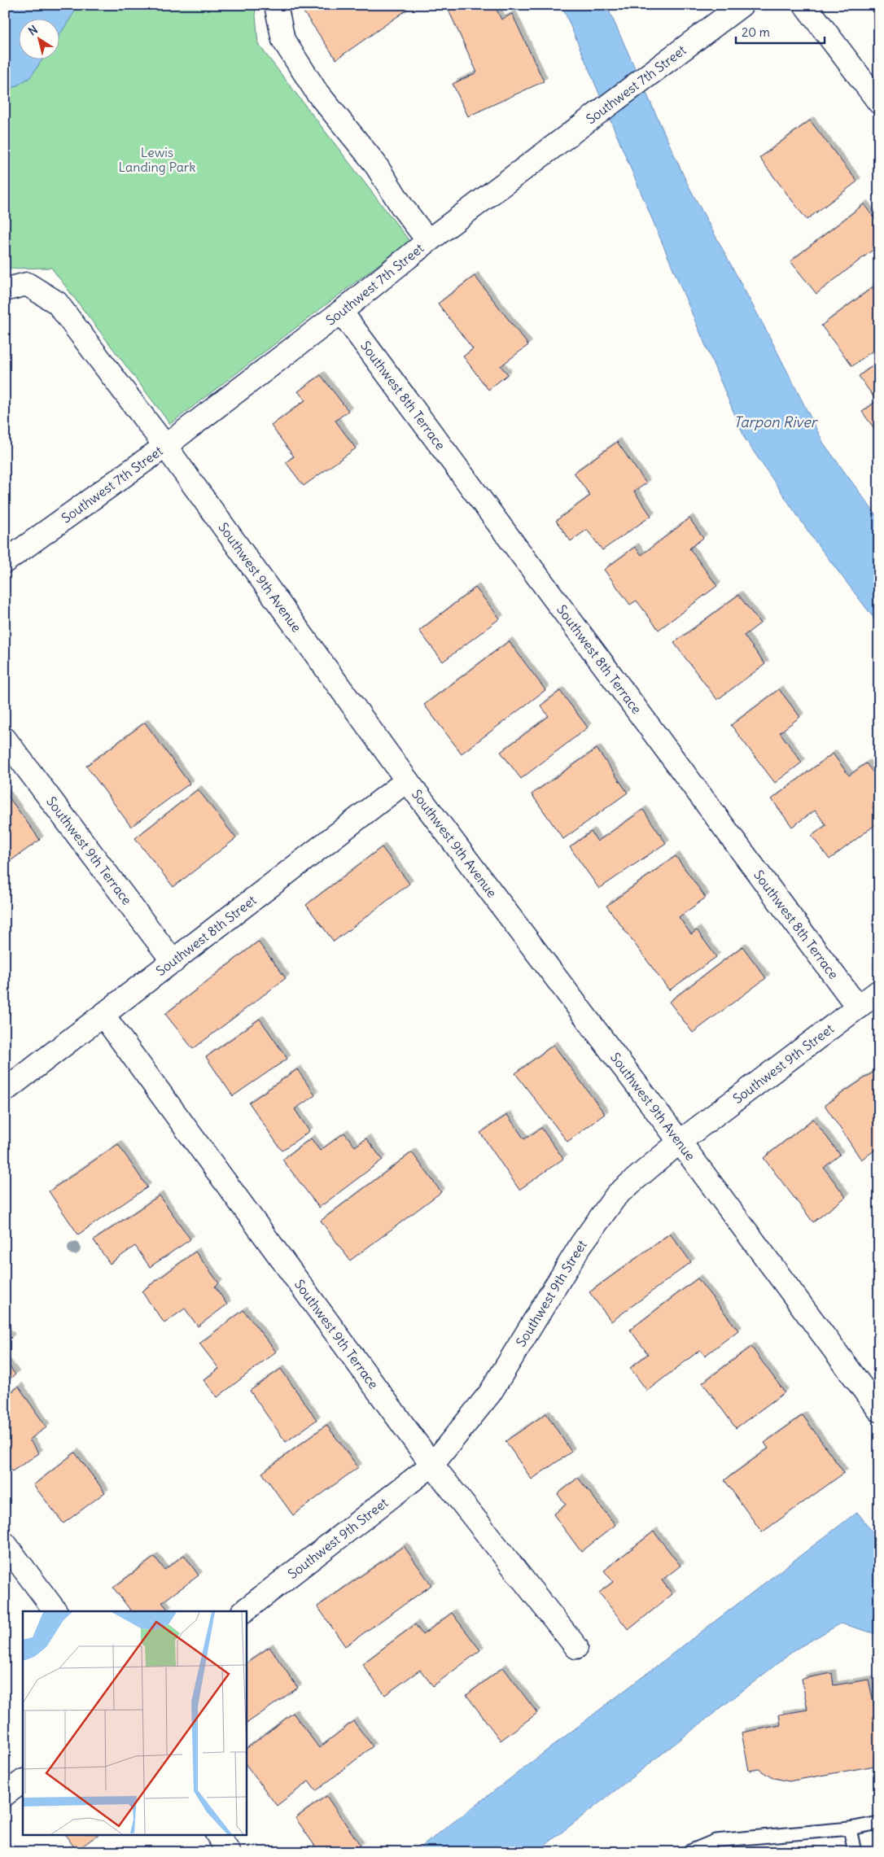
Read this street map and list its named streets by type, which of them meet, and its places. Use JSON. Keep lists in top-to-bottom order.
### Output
{
  "streets": {
    "street": [
      "Southwest 7th Street",
      "Southwest 8th Terrace",
      "Southwest 9th Avenue",
      "Southwest 9th Terrace",
      "Southwest 8th Street",
      "Southwest 9th Street"
    ]
  },
  "crossings": [
    ["Southwest 7th Street", "Southwest 8th Terrace"],
    ["Southwest 7th Street", "Southwest 9th Avenue"],
    ["Southwest 8th Terrace", "Southwest 9th Street"],
    ["Southwest 9th Avenue", "Southwest 8th Street"],
    ["Southwest 9th Avenue", "Southwest 9th Street"],
    ["Southwest 9th Terrace", "Southwest 8th Street"],
    ["Southwest 9th Terrace", "Southwest 9th Street"]
  ],
  "water": ["Tarpon River"],
  "parks": ["Lewis Landing Park"],
  "scale_bar": "20 m",
  "north": "top left"
}
